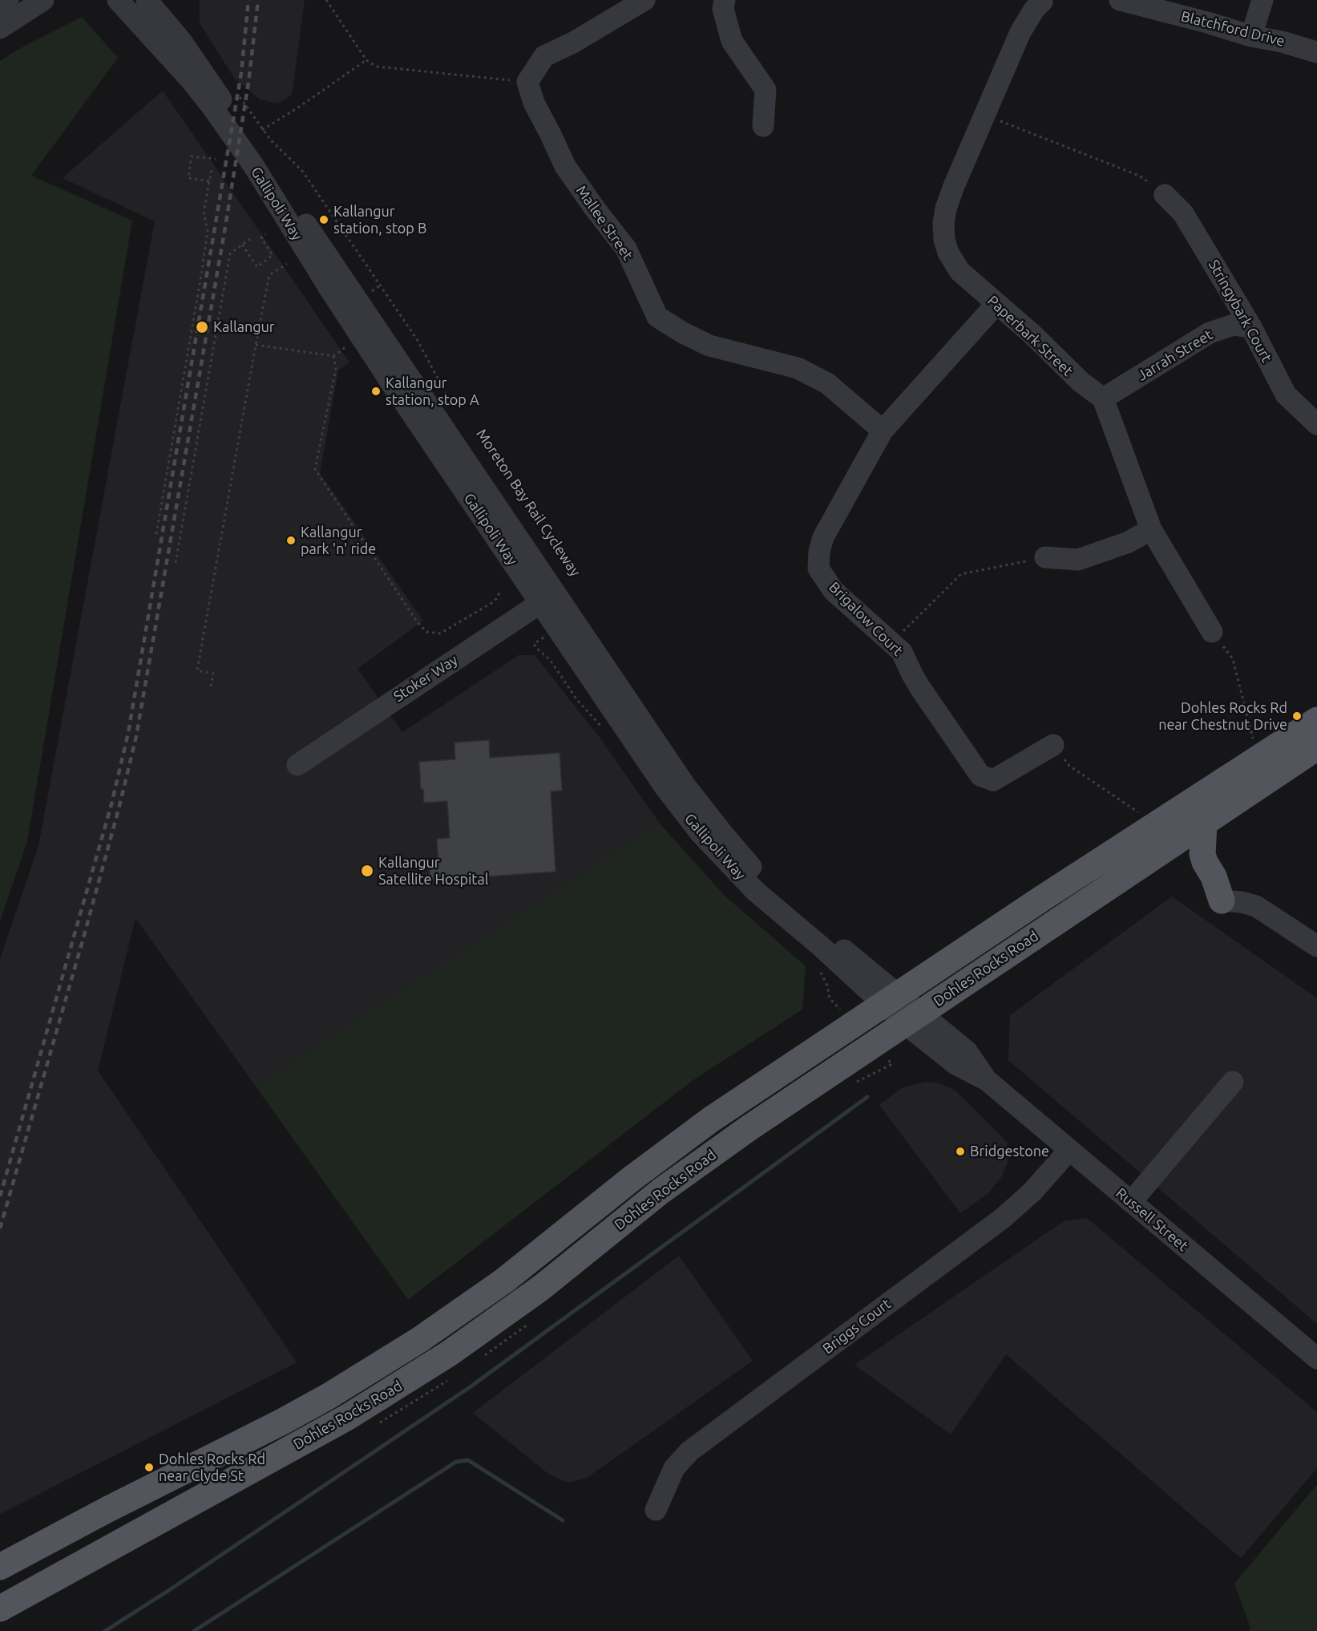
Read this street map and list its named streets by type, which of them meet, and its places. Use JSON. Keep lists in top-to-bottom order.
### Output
{
  "streets": {
    "main road": ["Dohles Rocks Road"],
    "street": [
      "Blatchford Drive",
      "Gallipoli Way",
      "Mallee Street",
      "Stringybark Court",
      "Paperbark Street",
      "Jarrah Street",
      "Brigalow Court",
      "Stoker Way",
      "Russell Street",
      "Briggs Court"
    ]
  },
  "crossings": [
    ["Gallipoli Way", "Stoker Way"],
    ["Gallipoli Way", "Dohles Rocks Road"],
    ["Gallipoli Way", "Russell Street"],
    ["Mallee Street", "Brigalow Court"],
    ["Stringybark Court", "Jarrah Street"],
    ["Paperbark Street", "Jarrah Street"],
    ["Paperbark Street", "Brigalow Court"],
    ["Dohles Rocks Road", "Russell Street"],
    ["Russell Street", "Briggs Court"]
  ],
  "places": [
    "Kallangur station, stop B",
    "Kallangur",
    "Kallangur station, stop A",
    "Kallangur park 'n' ride",
    "Dohles Rocks Rd near Chestnut Drive",
    "Kallangur Satellite Hospital",
    "Bridgestone",
    "Dohles Rocks Rd near Clyde St"
  ]
}
